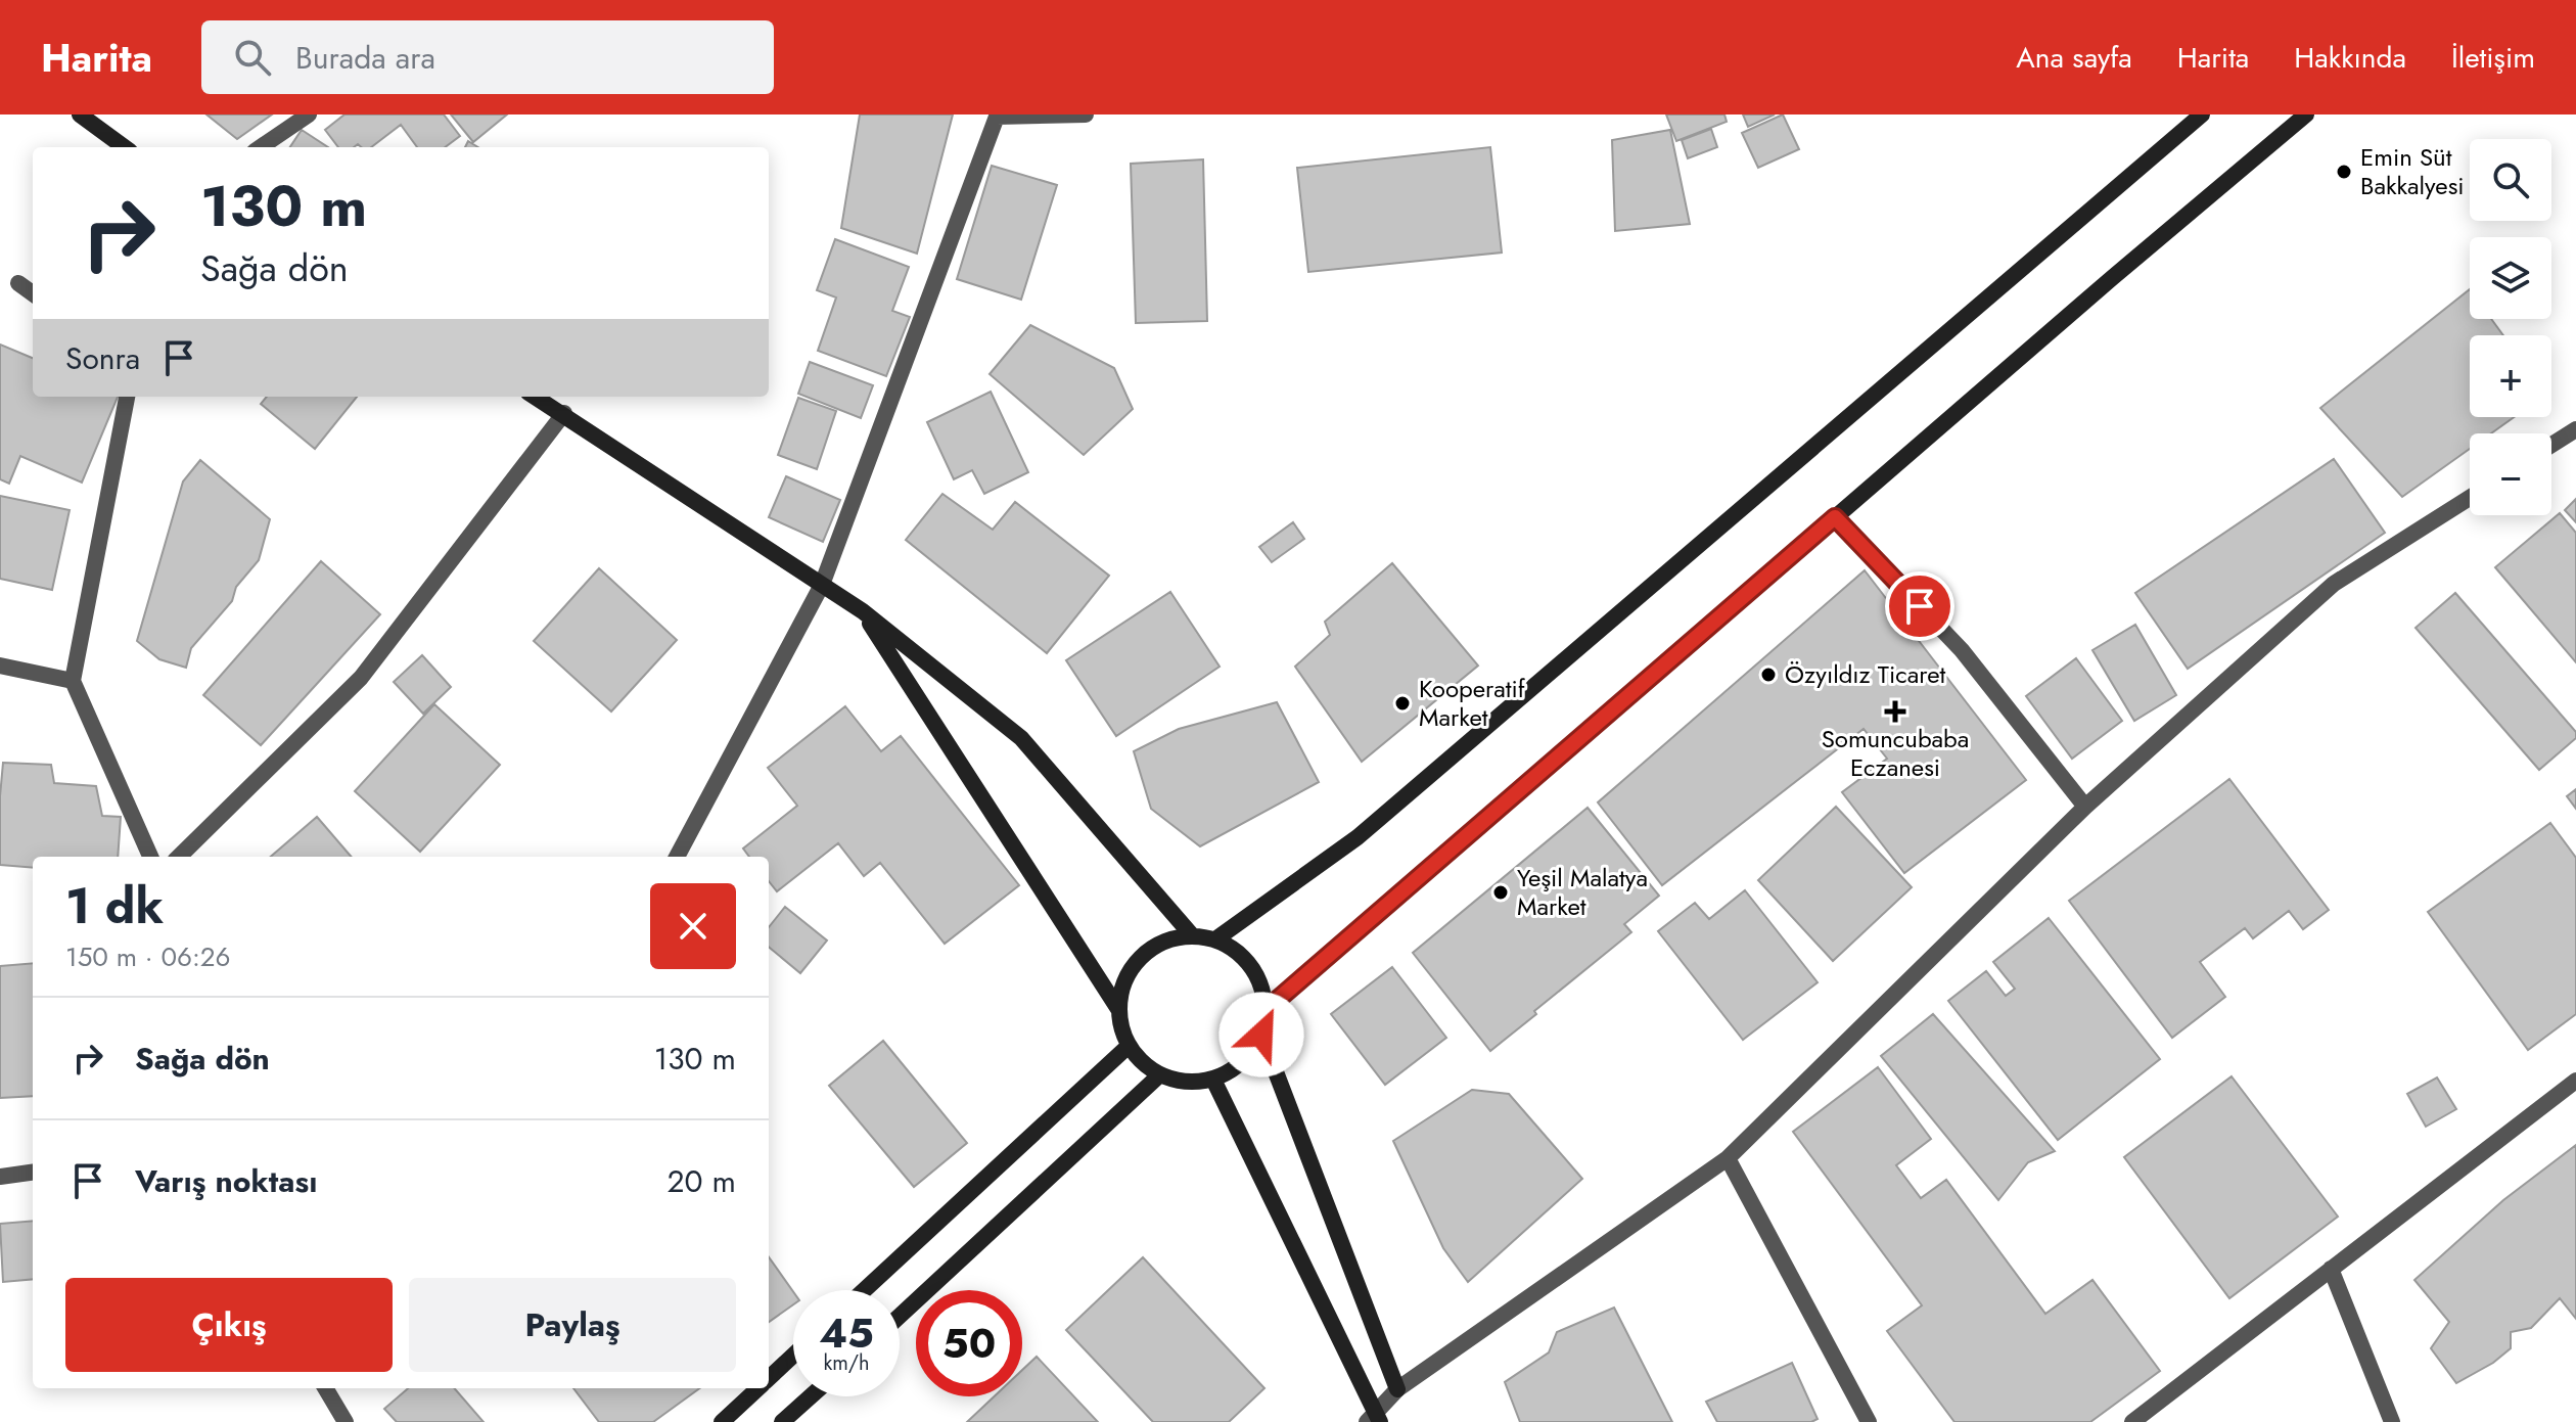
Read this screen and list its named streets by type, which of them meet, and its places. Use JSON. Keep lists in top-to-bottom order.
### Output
{
  "places": {
    "other": [
      "Emin Süt Bakkalyesi",
      "Özyıldız Ticaret",
      "Kooperatif Market",
      "Yeşil Malatya Market"
    ],
    "health": ["Somuncubaba Eczanesi"]
  },
  "page": {
    "header": "Harita",
    "search": "Burada ara",
    "nav": [
      "Ana sayfa",
      "Harita",
      "Hakkında",
      "İletişim"
    ],
    "map_buttons": ["+", "−"],
    "turn": ["130 m", "Sağa dön"],
    "then": "Sonra",
    "heading": ["1 dk", "150 m · 06:26"],
    "list": [
      {
        "name": "Sağa dön",
        "value": "130 m"
      },
      {
        "name": "Varış noktası",
        "value": "20 m"
      }
    ],
    "buttons": ["Çıkış", "Paylaş"],
    "speed": "45 km/h",
    "limit": "50"
  }
}
